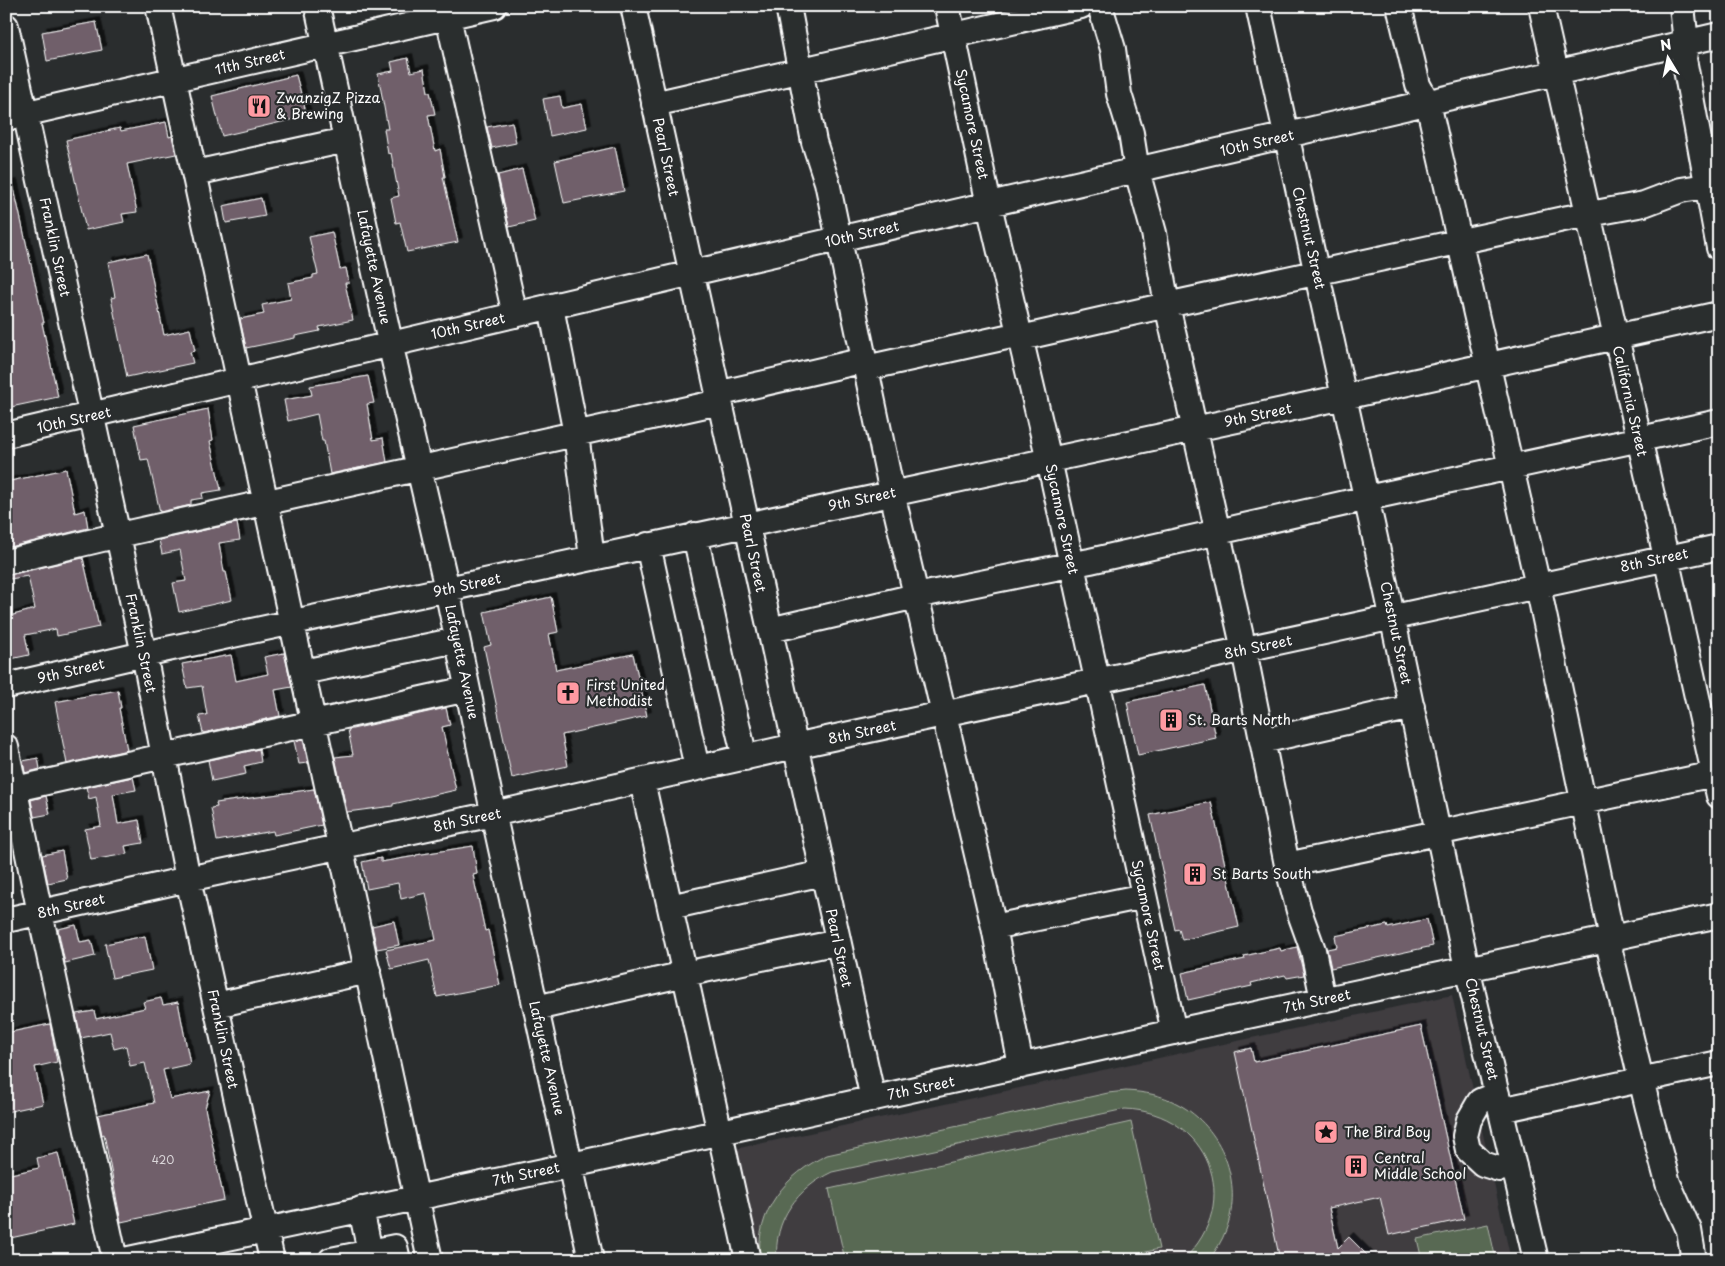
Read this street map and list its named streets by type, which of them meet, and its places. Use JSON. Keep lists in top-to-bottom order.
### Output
{
  "streets": {
    "street": [
      "11th Street",
      "Sycamore Street",
      "10th Street",
      "Pearl Street",
      "Chestnut Street",
      "Franklin Street",
      "Lafayette Avenue",
      "California Street",
      "9th Street",
      "8th Street",
      "7th Street"
    ]
  },
  "crossings": [
    ["11th Street", "Franklin Street"],
    ["11th Street", "Lafayette Avenue"],
    ["Sycamore Street", "10th Street"],
    ["Sycamore Street", "9th Street"],
    ["Sycamore Street", "8th Street"],
    ["Sycamore Street", "7th Street"],
    ["10th Street", "Pearl Street"],
    ["10th Street", "Chestnut Street"],
    ["10th Street", "Franklin Street"],
    ["10th Street", "Lafayette Avenue"],
    ["10th Street", "California Street"],
    ["Pearl Street", "9th Street"],
    ["Pearl Street", "8th Street"],
    ["Pearl Street", "7th Street"],
    ["Chestnut Street", "9th Street"],
    ["Chestnut Street", "8th Street"],
    ["Chestnut Street", "7th Street"],
    ["Franklin Street", "9th Street"],
    ["Franklin Street", "8th Street"],
    ["Franklin Street", "7th Street"],
    ["Lafayette Avenue", "9th Street"],
    ["Lafayette Avenue", "8th Street"],
    ["Lafayette Avenue", "7th Street"],
    ["California Street", "9th Street"],
    ["California Street", "8th Street"]
  ],
  "places": {
    "restaurant": ["ZwanzigZ Pizza & Brewing"],
    "church": ["First United Methodist"],
    "building": ["St. Barts North", "St Barts South", "Central Middle School"],
    "place": ["The Bird Boy"]
  },
  "house_numbers": ["420"],
  "north": "top"
}
